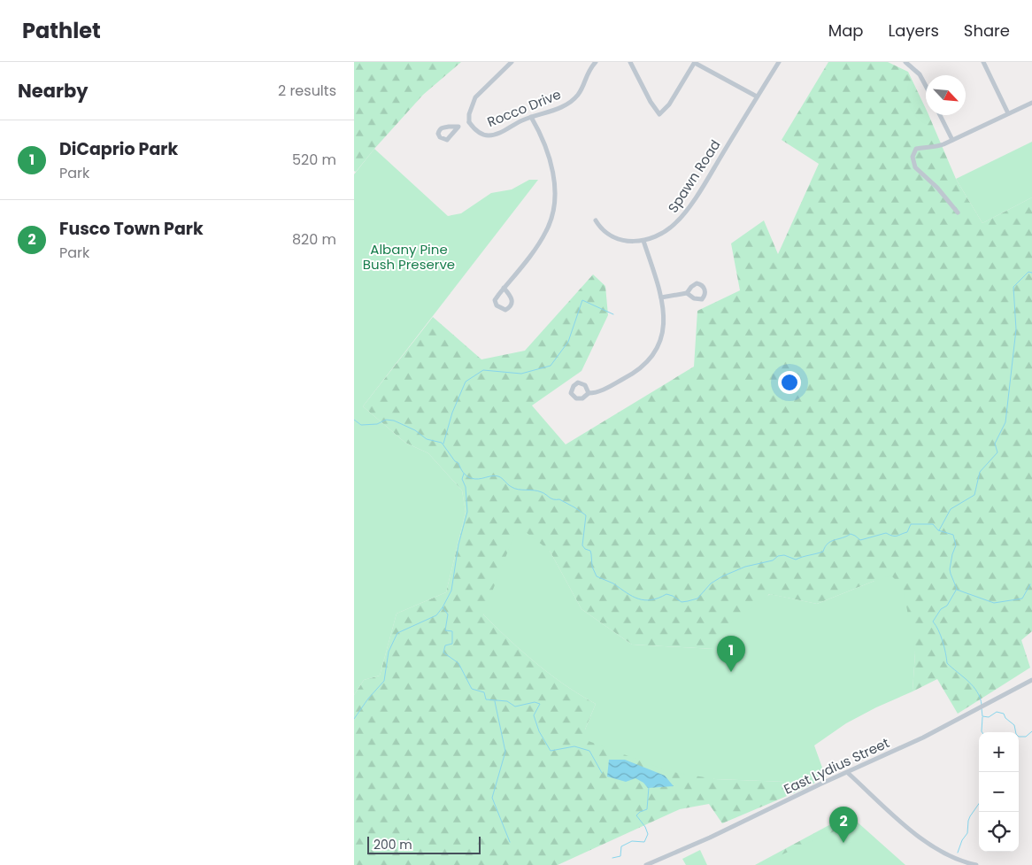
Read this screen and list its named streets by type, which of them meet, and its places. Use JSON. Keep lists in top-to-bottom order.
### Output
{
  "streets": {
    "street": ["Rocco Drive", "Spawn Road", "East Lydius Street"]
  },
  "parks": ["Albany Pine Bush Preserve"],
  "scale_bar": "200 m",
  "north": "bottom right",
  "page": {
    "header": "Pathlet",
    "nav": ["Map", "Layers", "Share"],
    "heading": ["Nearby", "2 results"],
    "list": [
      {
        "mark": "1",
        "name": "DiCaprio Park",
        "note": "Park",
        "value": "520 m"
      },
      {
        "mark": "2",
        "name": "Fusco Town Park",
        "note": "Park",
        "value": "820 m"
      }
    ],
    "pins": ["1", "2"],
    "map_buttons": ["+", "−"],
    "scale": "200 m"
  }
}
